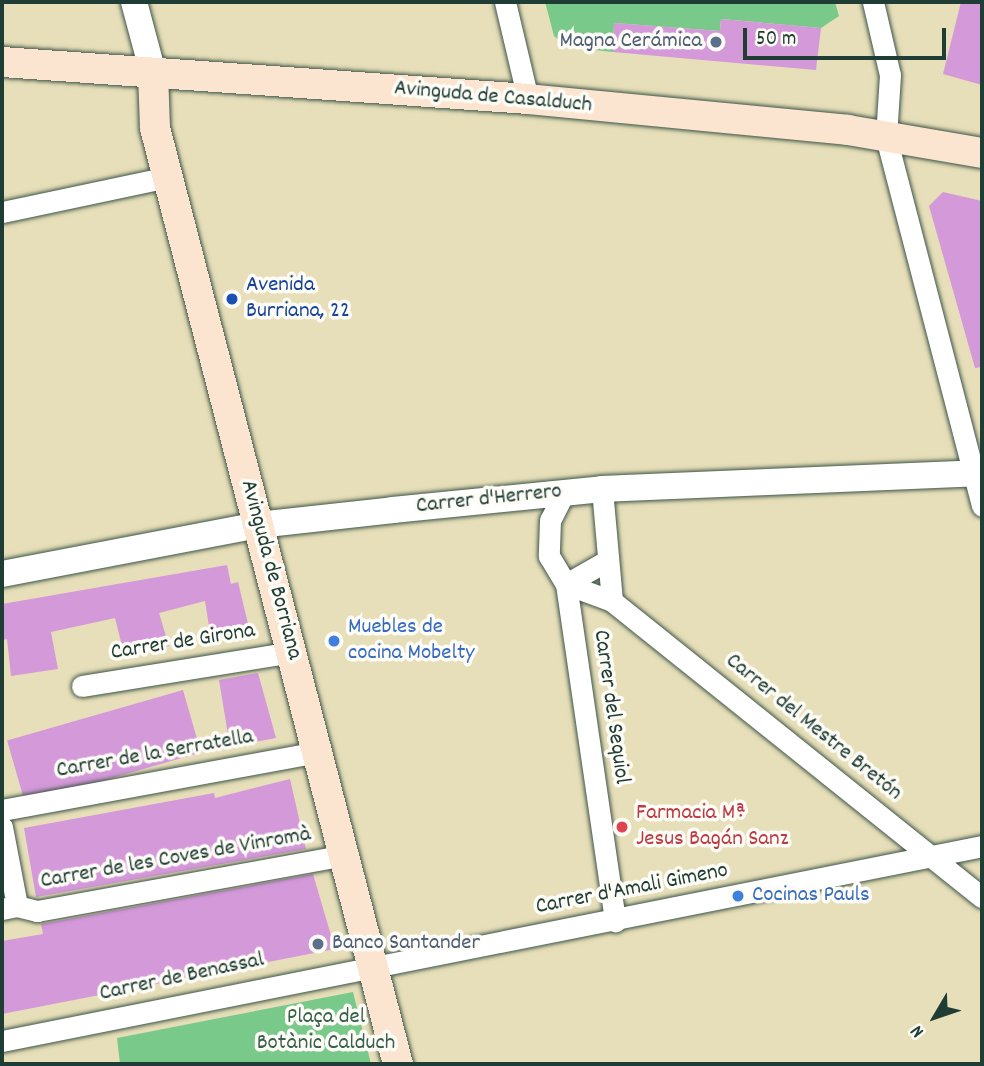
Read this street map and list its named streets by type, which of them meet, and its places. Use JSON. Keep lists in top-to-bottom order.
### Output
{
  "streets": {
    "main road": ["Avinguda de Casalduch", "Avinguda de Borriana"],
    "street": [
      "Carrer d'Herrero",
      "Carrer de Girona",
      "Carrer del Sequiol",
      "Carrer del Mestre Bretón",
      "Carrer de la Serratella",
      "Carrer de les Coves de Vinromà",
      "Carrer d'Amali Gimeno",
      "Carrer de Benassal"
    ]
  },
  "crossings": [
    ["Avinguda de Casalduch", "Avinguda de Borriana"],
    ["Carrer d'Herrero", "Avinguda de Borriana"],
    ["Avinguda de Borriana", "Carrer de Girona"],
    ["Avinguda de Borriana", "Carrer de la Serratella"],
    ["Avinguda de Borriana", "Carrer de les Coves de Vinromà"],
    ["Avinguda de Borriana", "Carrer d'Amali Gimeno"],
    ["Avinguda de Borriana", "Carrer de Benassal"],
    ["Carrer del Sequiol", "Carrer del Mestre Bretón"],
    ["Carrer del Sequiol", "Carrer d'Amali Gimeno"],
    ["Carrer del Mestre Bretón", "Carrer d'Amali Gimeno"],
    ["Carrer d'Amali Gimeno", "Carrer de Benassal"]
  ],
  "parks": ["Plaça del Botànic Calduch"],
  "places": [
    "Magna Cerámica",
    "Avenida Burriana, 22",
    "Muebles de cocina Mobelty",
    "Farmacia Mª Jesus Bagán Sanz",
    "Cocinas Pauls",
    "Banco Santander"
  ],
  "scale_bar": "50 m",
  "north": "bottom left"
}
